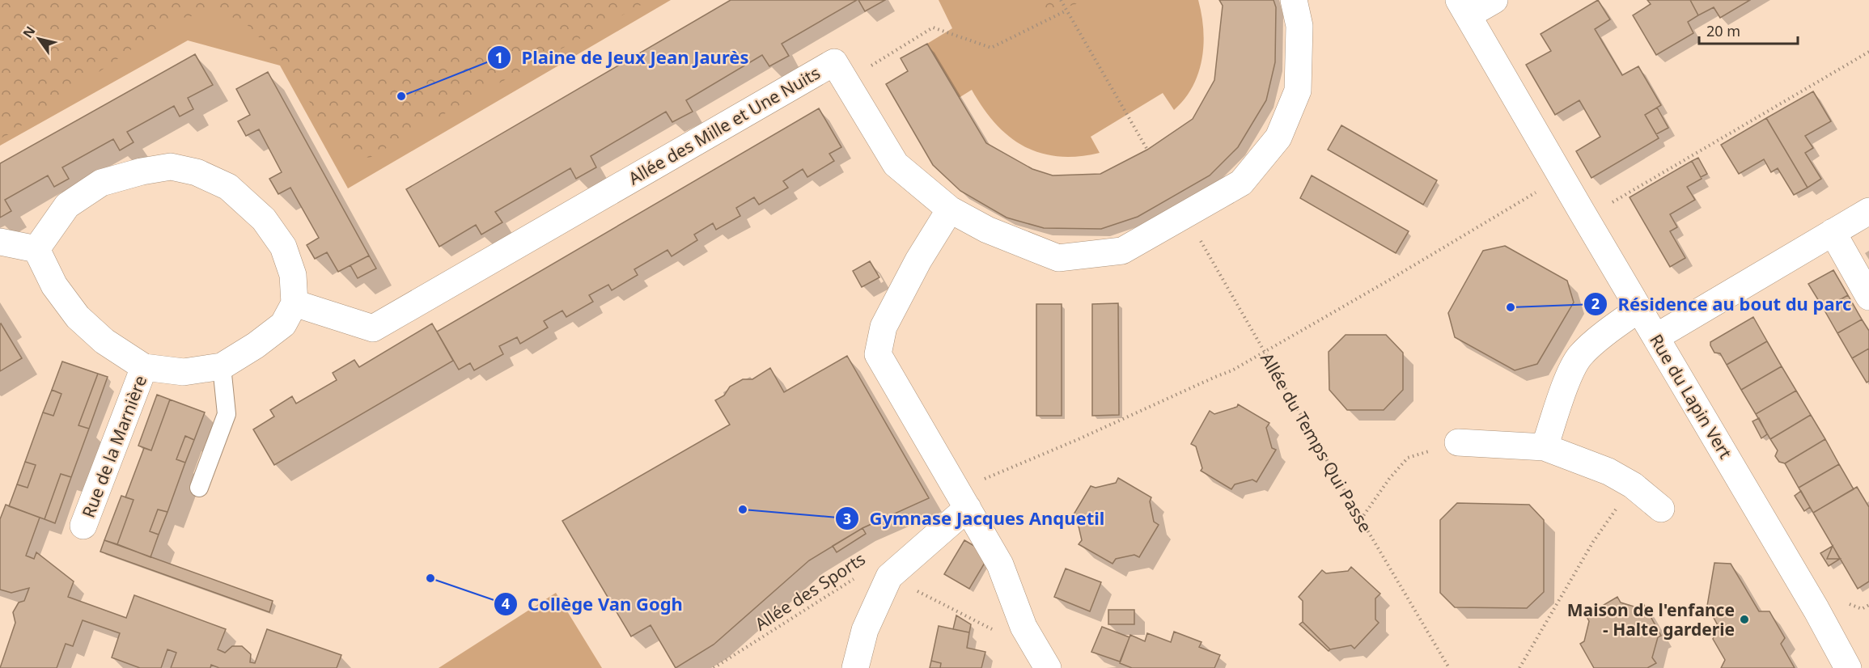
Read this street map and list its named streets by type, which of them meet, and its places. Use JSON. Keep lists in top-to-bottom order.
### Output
{
  "streets": {
    "street": ["Allée des Mille et Une Nuits", "Rue du Lapin Vert", "Rue de la Marnière"],
    "path": ["Allée du Temps Qui Passe", "Allée des Sports"]
  },
  "crossings": [
    ["Allée des Mille et Une Nuits", "Allée du Temps Qui Passe"]
  ],
  "places": [
    "Plaine de Jeux Jean Jaurès",
    "Résidence au bout du parc",
    "Gymnase Jacques Anquetil",
    "Collège Van Gogh",
    "Maison de l'enfance - Halte garderie"
  ],
  "scale_bar": "20 m",
  "north": "top left"
}
